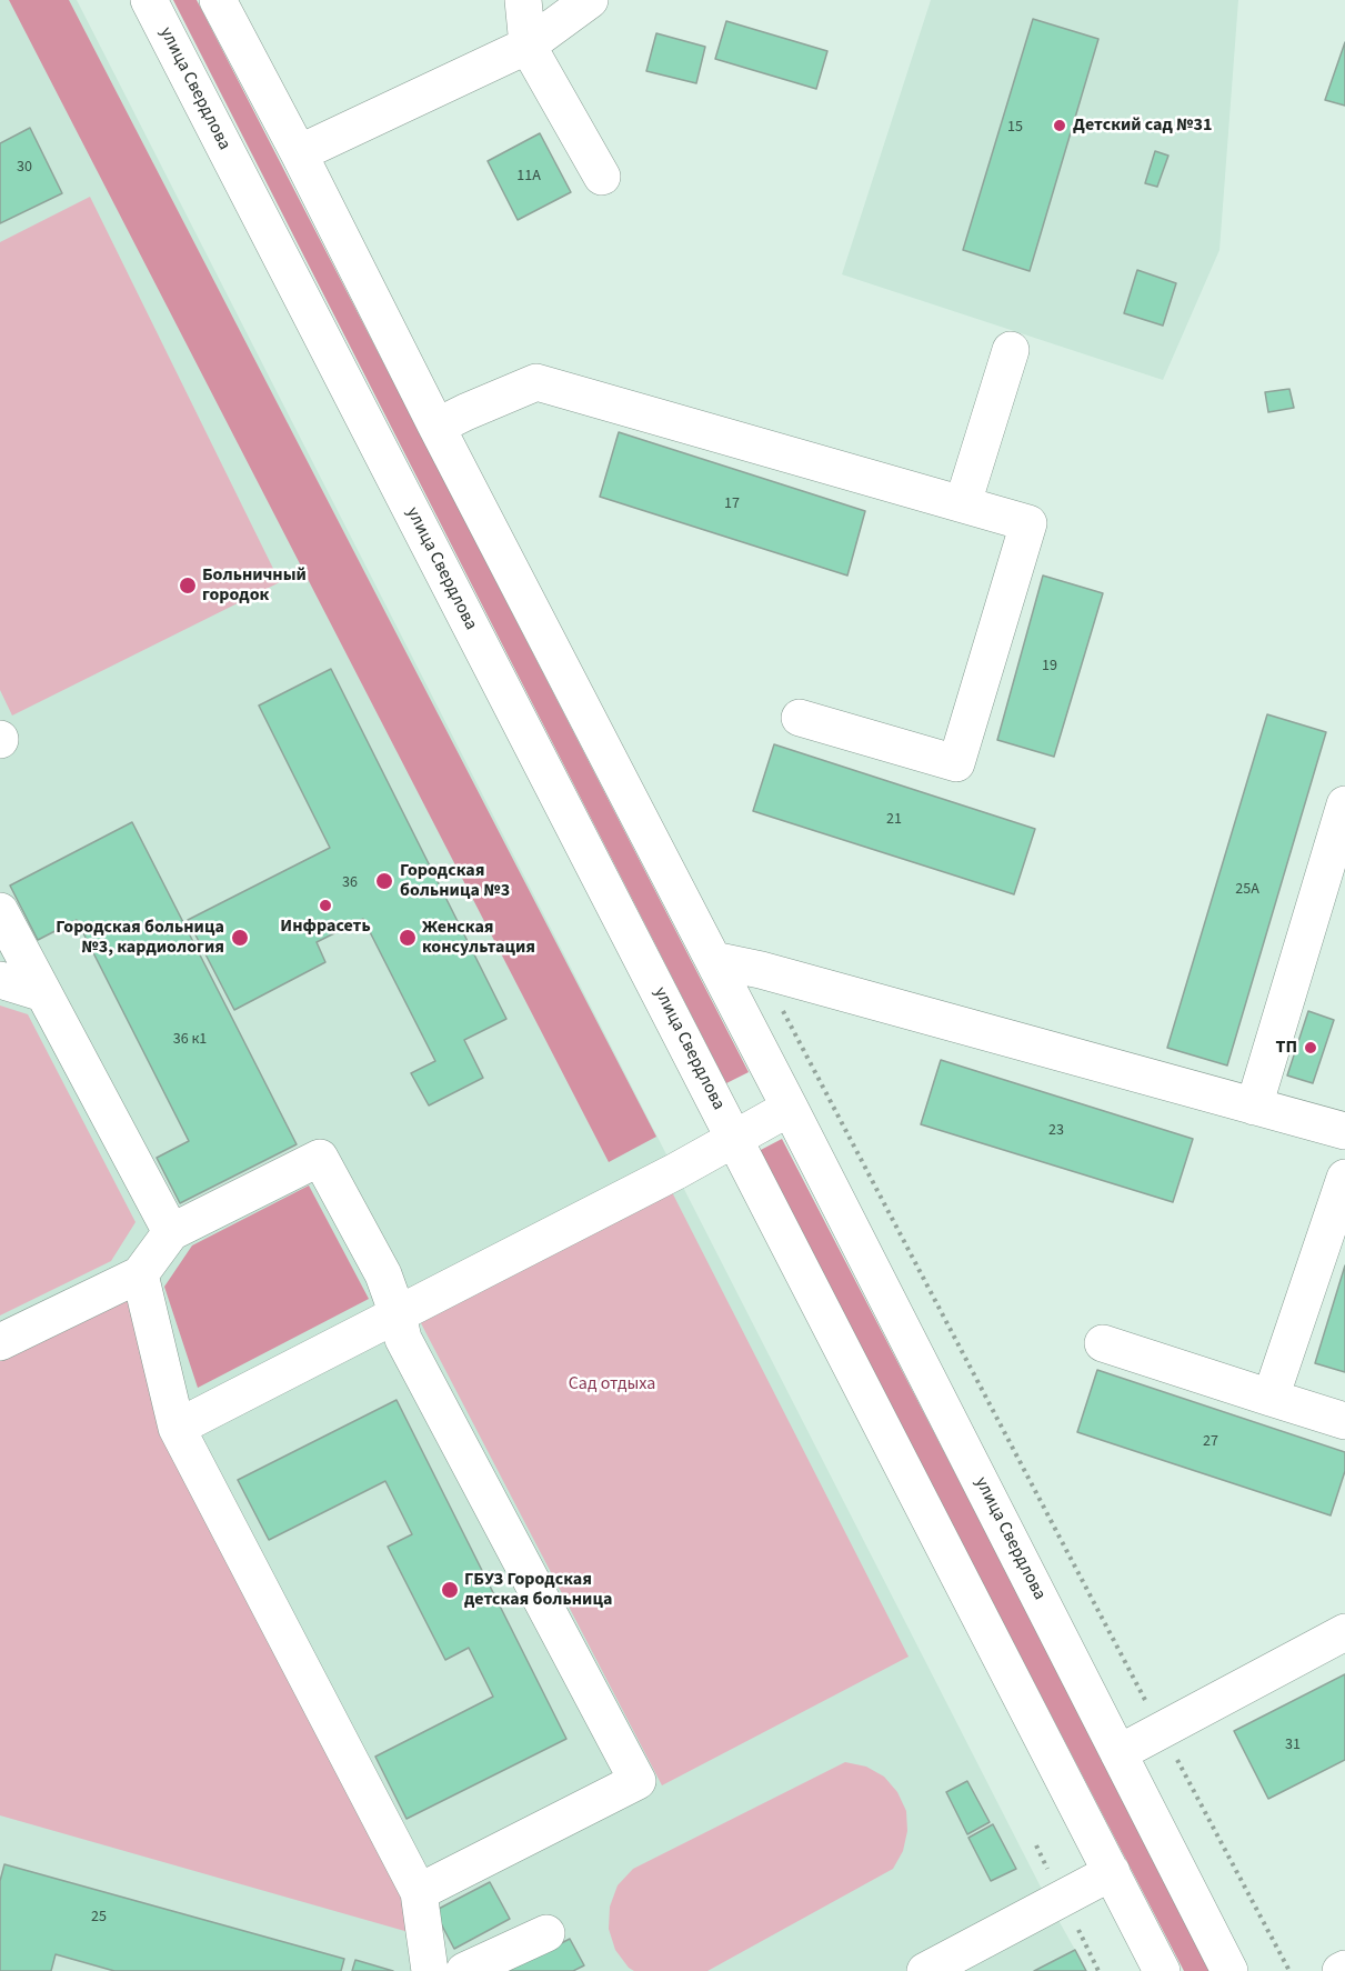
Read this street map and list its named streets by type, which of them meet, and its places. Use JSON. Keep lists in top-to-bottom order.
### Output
{
  "streets": {
    "street": ["улица Свердлова"]
  },
  "parks": ["Сад отдыха"],
  "places": [
    "Детский сад №31",
    "Больничный городок",
    "Городская больница №3",
    "Инфрасеть",
    "Городская больница №3, кардиология",
    "Женская консультация",
    "ТП",
    "ГБУЗ Городская детская больница"
  ],
  "house_numbers": [
    "15",
    "30",
    "11А",
    "17",
    "19",
    "21",
    "36",
    "25А",
    "36 к1",
    "23",
    "27",
    "31",
    "25"
  ]
}
